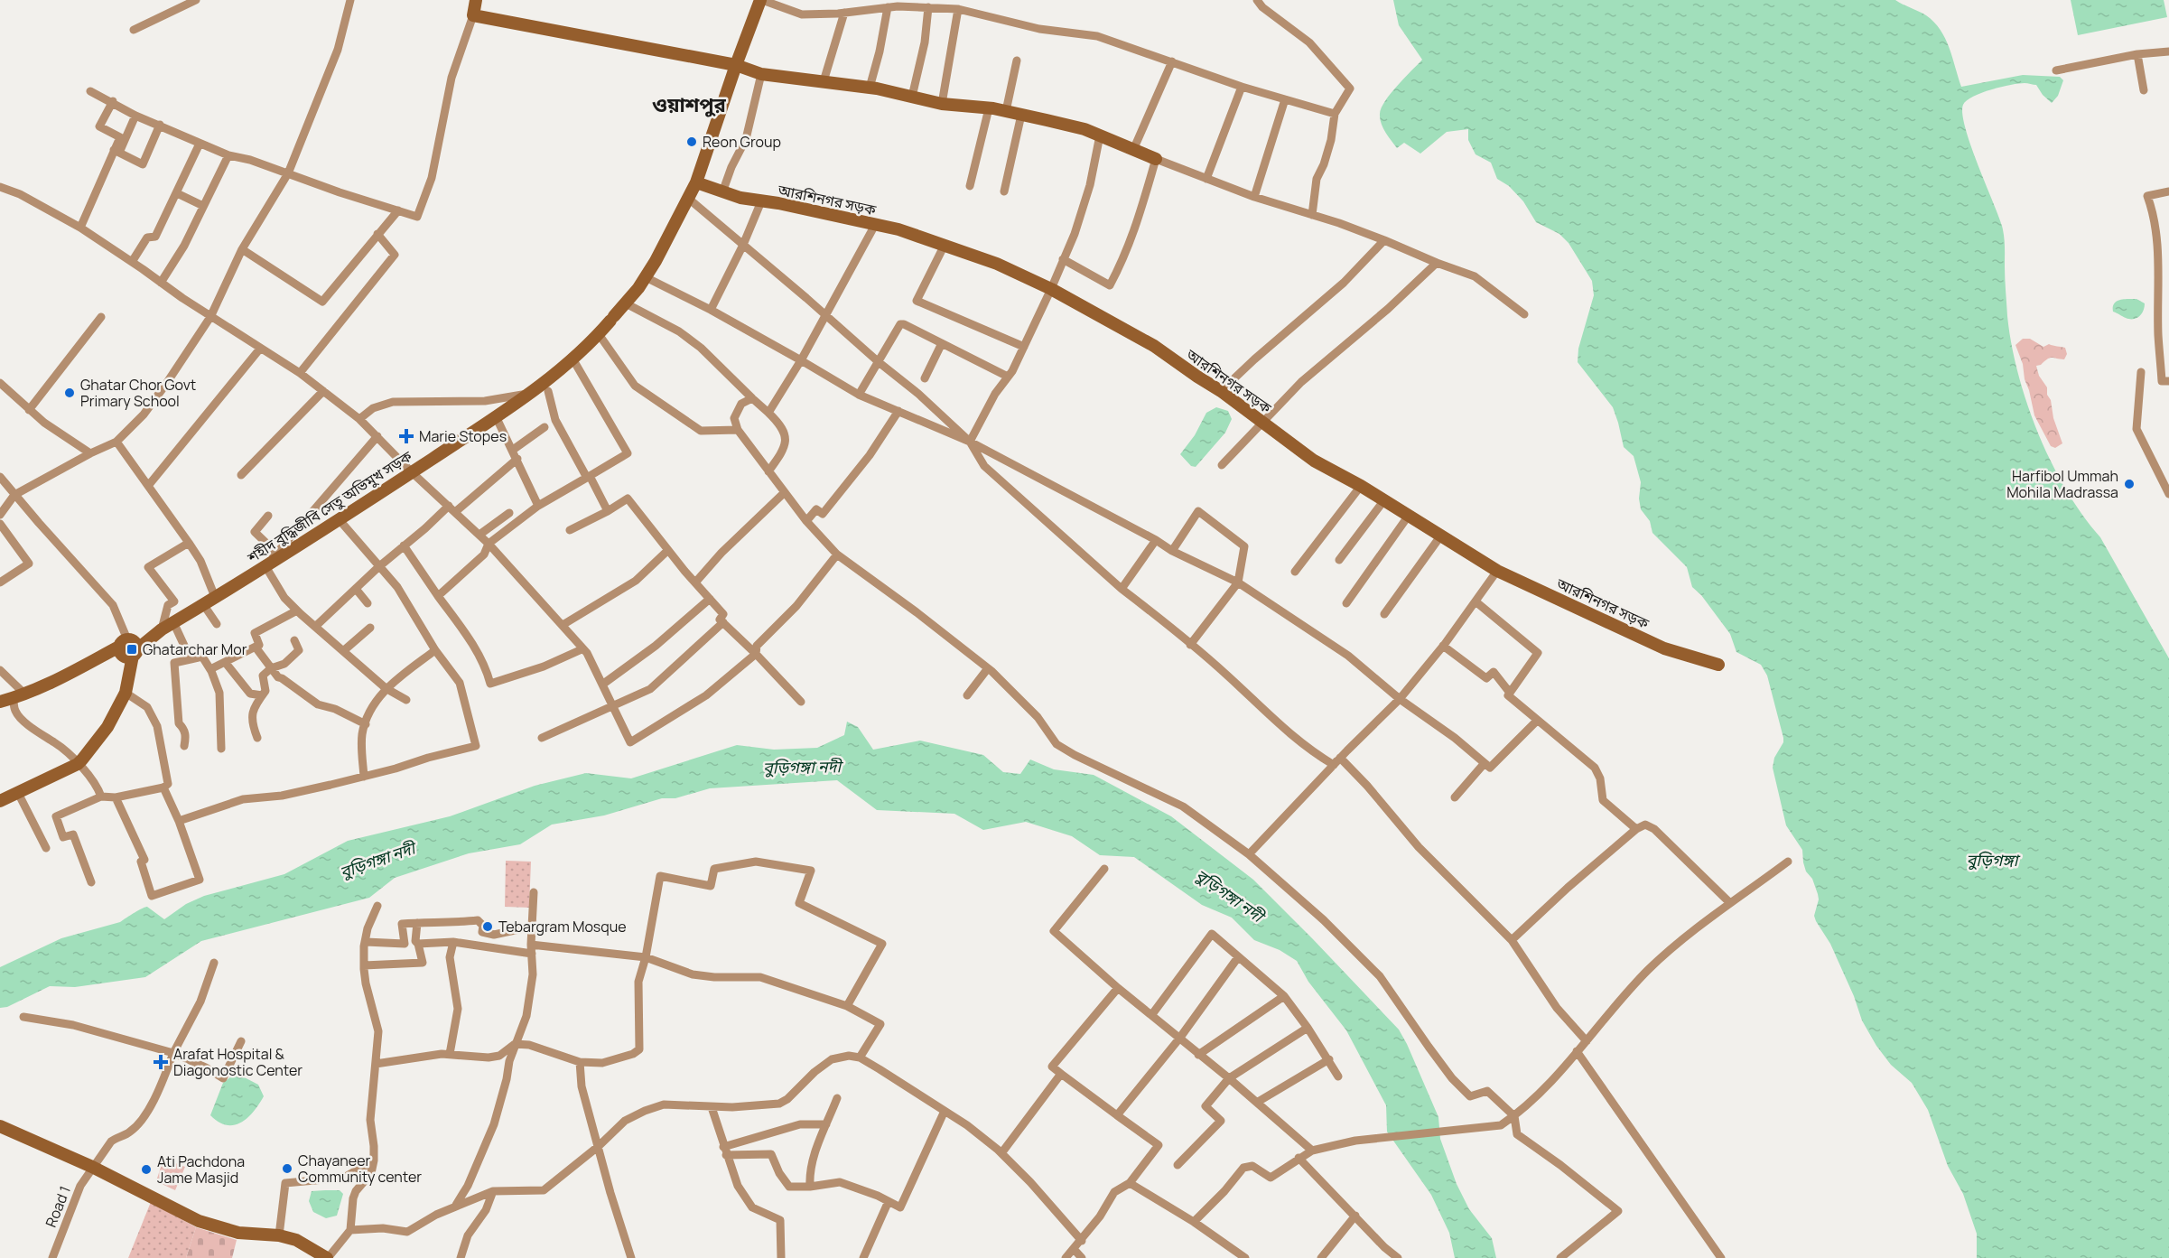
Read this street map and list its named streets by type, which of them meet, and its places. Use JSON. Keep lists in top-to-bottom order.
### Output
{
  "streets": {
    "street": ["আরশিনগর সড়ক", "শহীদ বুদ্ধিজীবি সেতু অভিমুখ সড়ক", "Road 1"]
  },
  "crossings": [
    ["আরশিনগর সড়ক", "শহীদ বুদ্ধিজীবি সেতু অভিমুখ সড়ক"]
  ],
  "districts": ["ওয়াশপুর"],
  "water": ["বুড়িগঙ্গা নদী", "বুড়িগঙ্গা"],
  "places": {
    "other": [
      "Reon Group",
      "Ghatar Chor Govt Primary School",
      "Harfibol Ummah Mohila Madrassa",
      "Tebargram Mosque",
      "Chayaneer Community center",
      "Ati Pachdona Jame Masjid"
    ],
    "health": ["Marie Stopes", "Arafat Hospital & Diagonostic Center"],
    "transit": ["Ghatarchar Mor"]
  }
}
